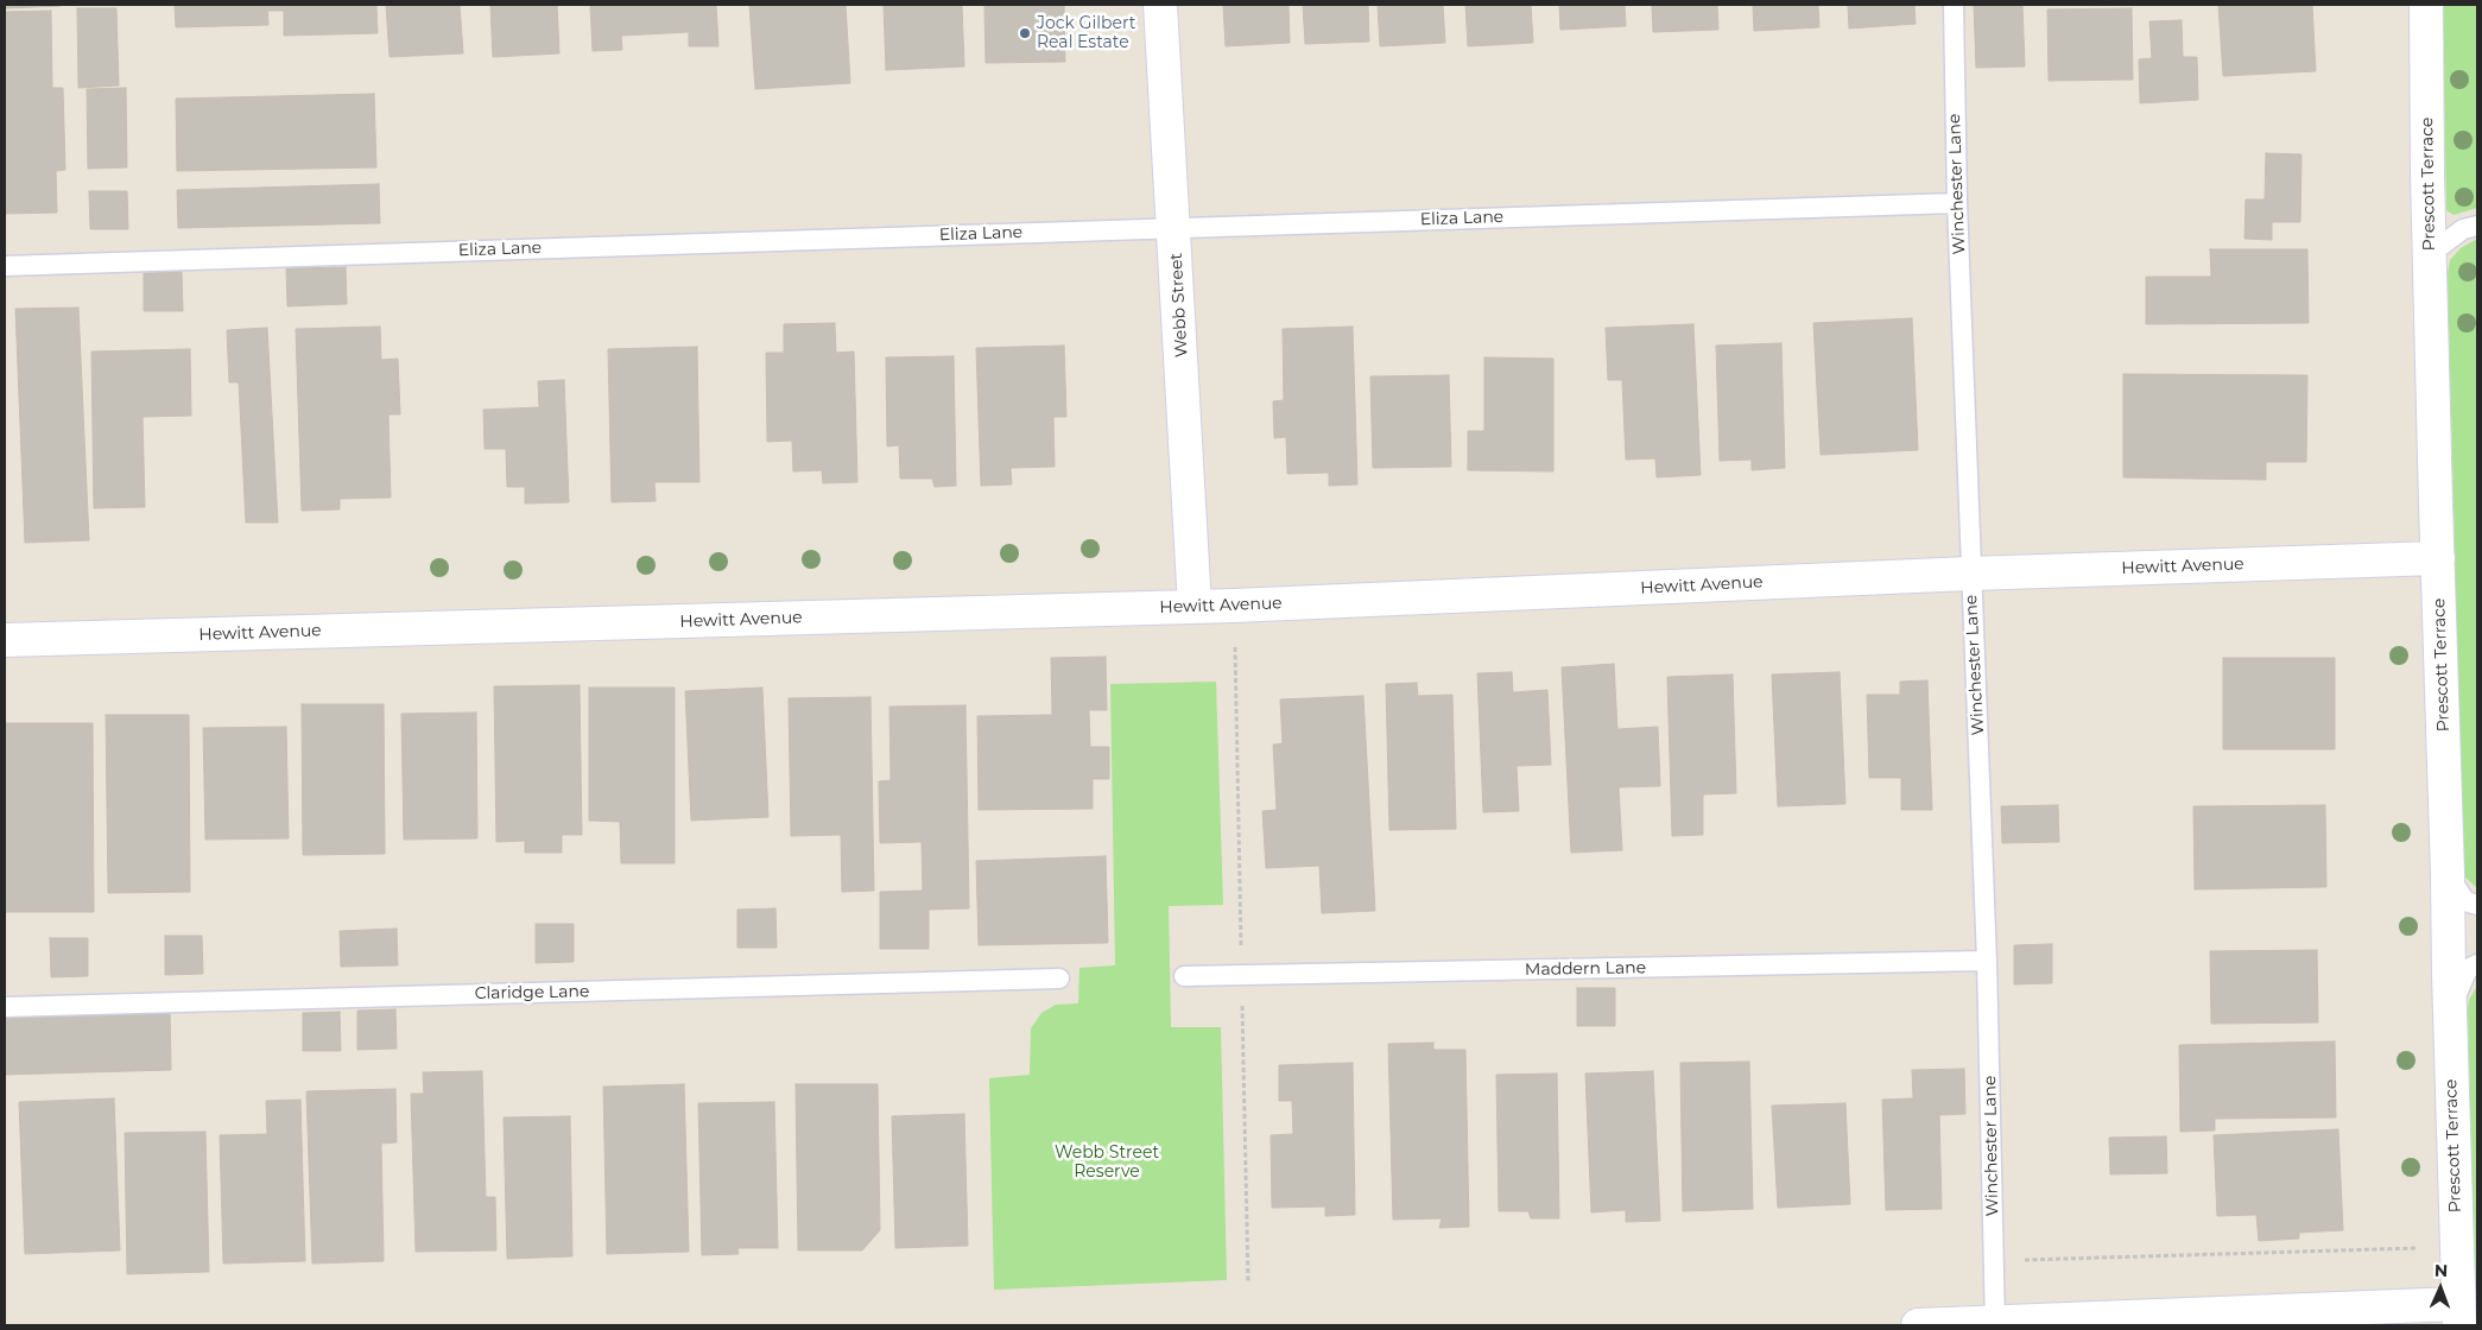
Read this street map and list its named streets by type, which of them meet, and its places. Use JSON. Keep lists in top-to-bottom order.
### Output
{
  "streets": {
    "street": ["Prescott Terrace", "Webb Street", "Hewitt Avenue"],
    "lane": [
      "Winchester Lane",
      "Eliza Lane",
      "Maddern Lane",
      "Claridge Lane"
    ]
  },
  "crossings": [
    ["Winchester Lane", "Eliza Lane"],
    ["Winchester Lane", "Hewitt Avenue"],
    ["Winchester Lane", "Maddern Lane"],
    ["Prescott Terrace", "Hewitt Avenue"],
    ["Eliza Lane", "Webb Street"],
    ["Webb Street", "Hewitt Avenue"]
  ],
  "parks": ["Webb Street Reserve"],
  "places": ["Jock Gilbert Real Estate"],
  "north": "top"
}
